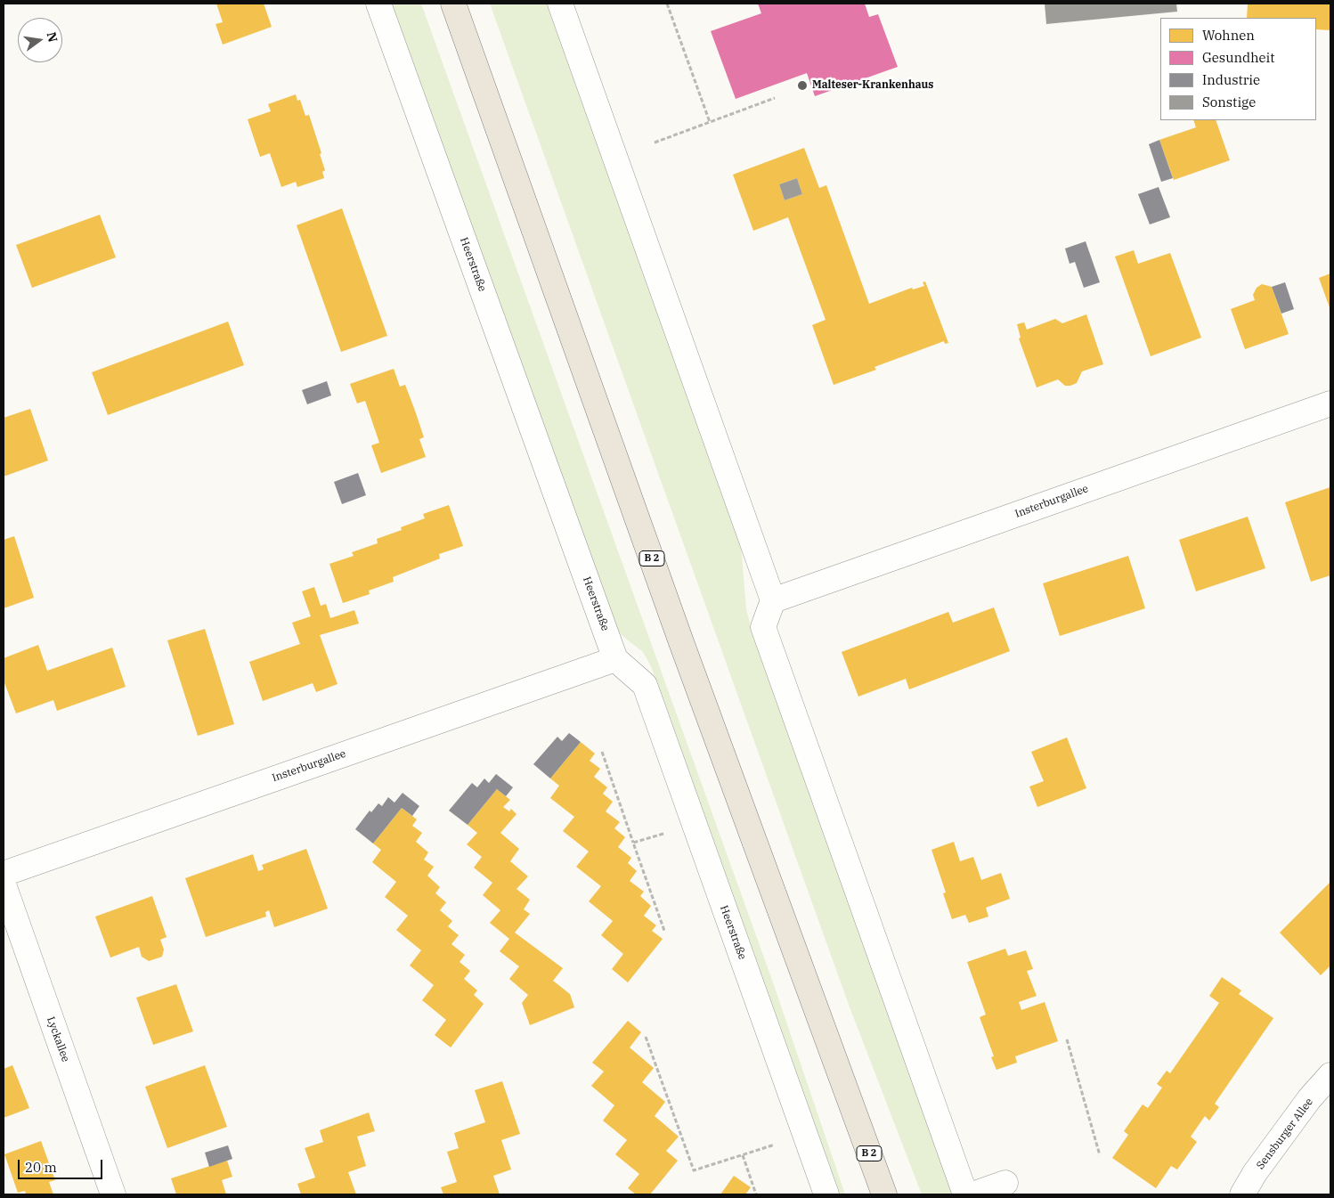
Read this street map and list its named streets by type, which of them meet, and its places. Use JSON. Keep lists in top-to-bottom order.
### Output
{
  "streets": {
    "main road": ["B 2"],
    "street": [
      "Heerstraße",
      "Insterburgallee",
      "Lyckallee",
      "Sensburger Allee"
    ]
  },
  "crossings": [
    ["Heerstraße", "Insterburgallee"]
  ],
  "places": ["Malteser-Krankenhaus"],
  "legend": [
    "Wohnen",
    "Gesundheit",
    "Industrie",
    "Sonstige"
  ],
  "scale_bar": "20 m",
  "north": "right"
}
